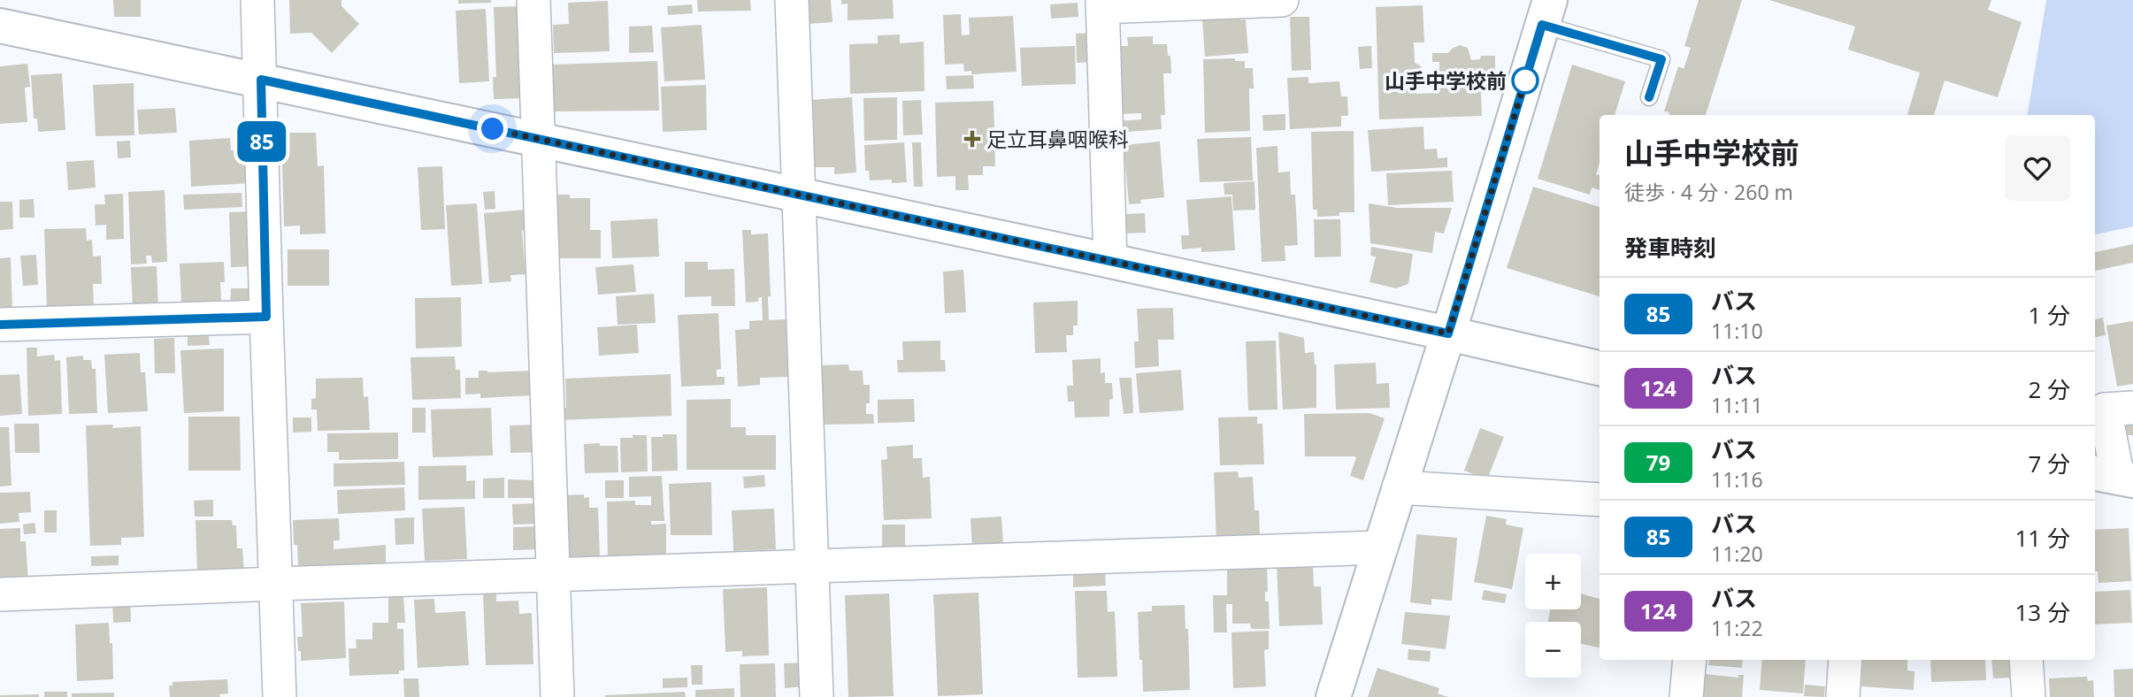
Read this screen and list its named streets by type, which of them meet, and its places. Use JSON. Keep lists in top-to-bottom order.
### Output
{
  "places": {
    "other": ["山手中学校前"],
    "health": ["足立耳鼻咽喉科"]
  },
  "lines": ["bus line 85"],
  "page": {
    "on_map": "85",
    "heading": [
      ["山手中学校前", "徒歩 · 4 分 · 260 m"],
      "発車時刻"
    ],
    "list": [
      {
        "mark": "85",
        "name": "バス",
        "note": "11:10",
        "value": "1 分"
      },
      {
        "mark": "124",
        "name": "バス",
        "note": "11:11",
        "value": "2 分"
      },
      {
        "mark": "79",
        "name": "バス",
        "note": "11:16",
        "value": "7 分"
      },
      {
        "mark": "85",
        "name": "バス",
        "note": "11:20",
        "value": "11 分"
      },
      {
        "mark": "124",
        "name": "バス",
        "note": "11:22",
        "value": "13 分"
      }
    ],
    "map_buttons": ["+", "−"]
  }
}
